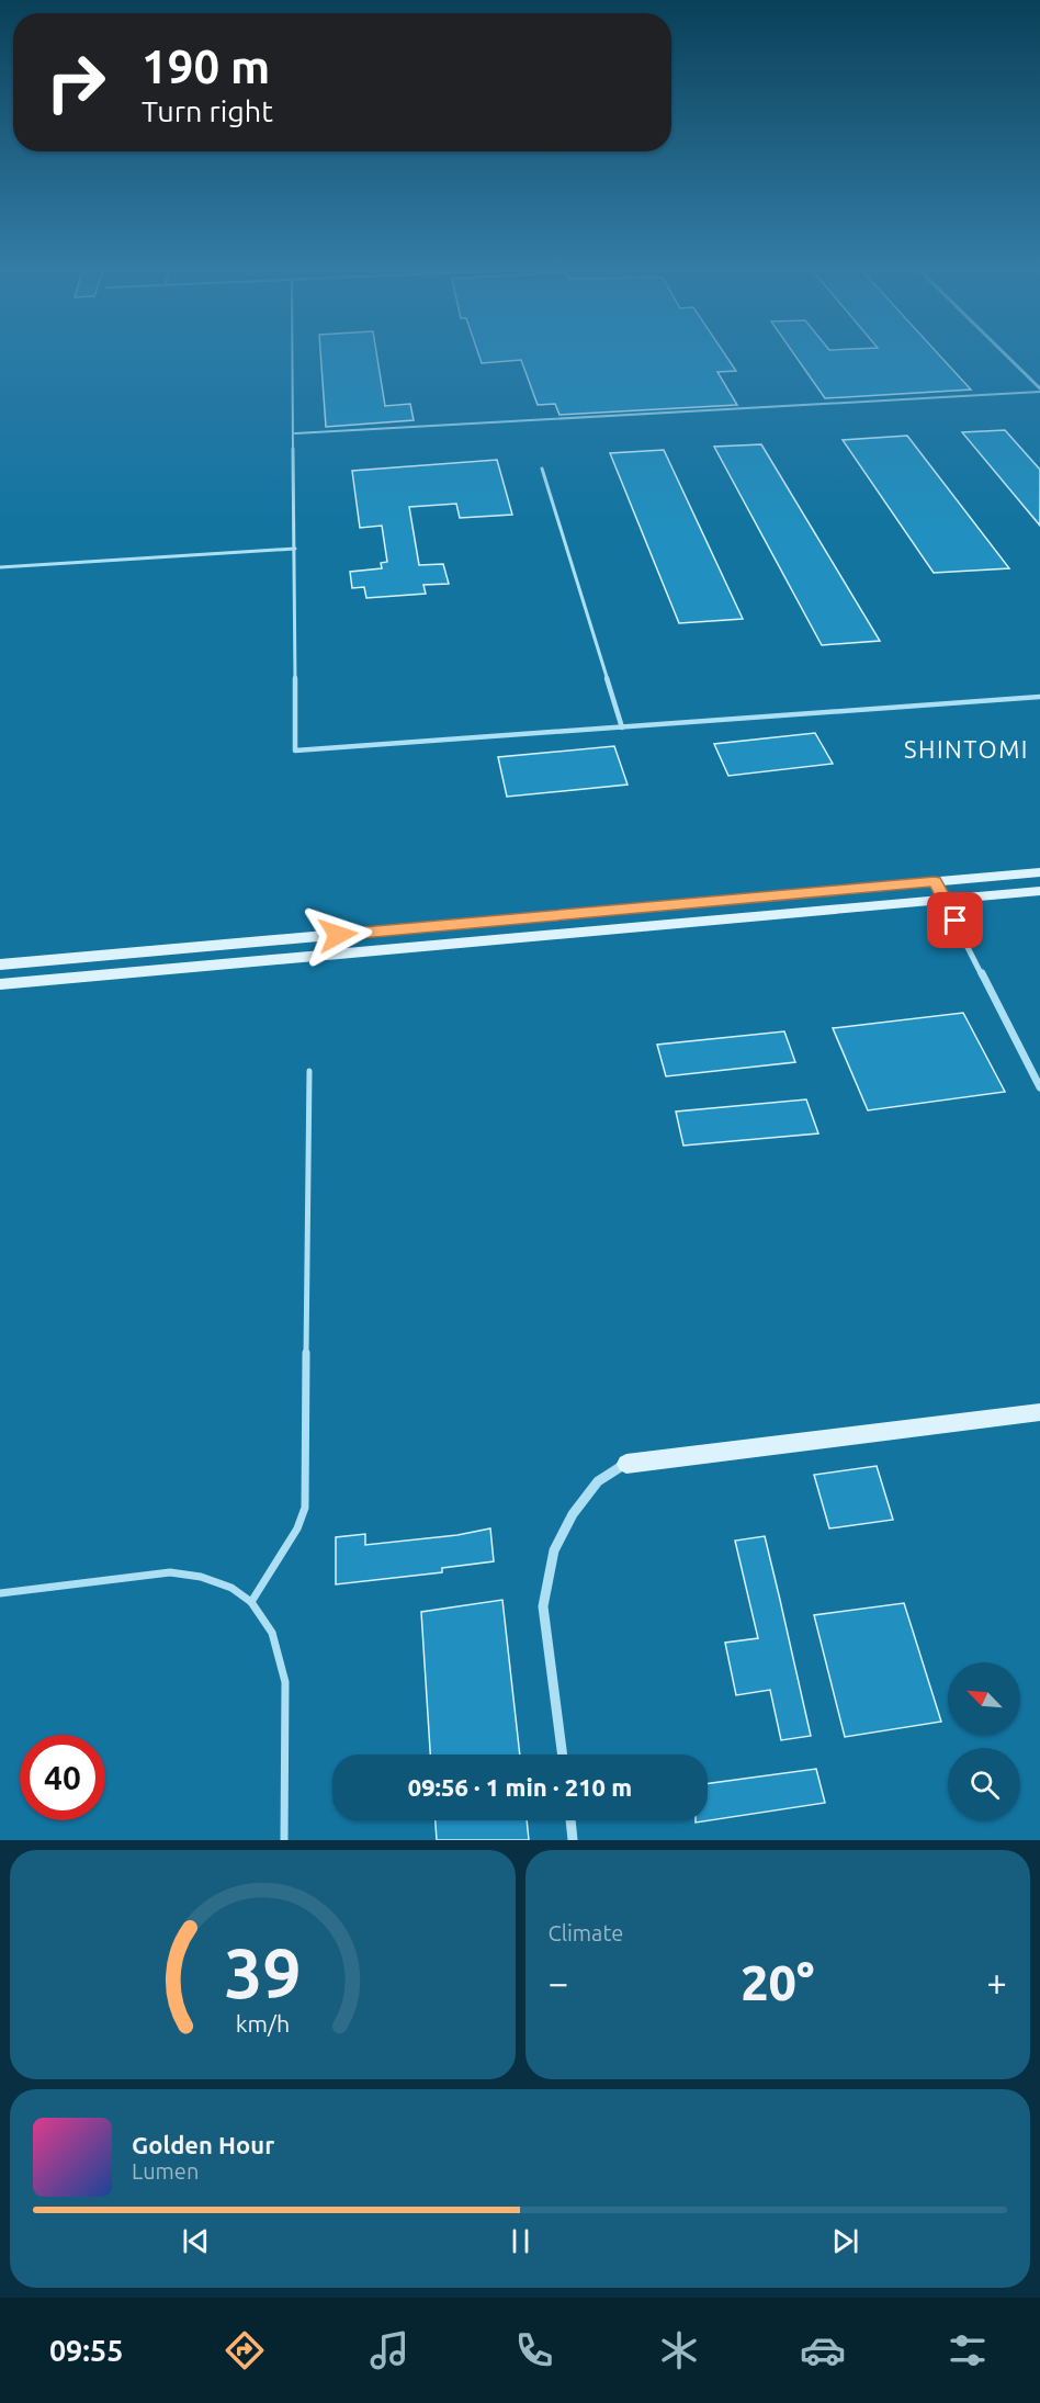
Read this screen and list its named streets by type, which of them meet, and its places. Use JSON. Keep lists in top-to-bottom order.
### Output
{
  "districts": ["SHINTOMI"],
  "north": "top left",
  "page": {
    "turn": ["190 m", "Turn right"],
    "limit": "40",
    "trip": "09:56 · 1 min · 210 m",
    "tile": "Climate",
    "heat": ["−", "20°", "+"],
    "song": ["Golden Hour", "Lumen"],
    "tabs": "09:55",
    "gauge": ["39", "km/h"]
  }
}
